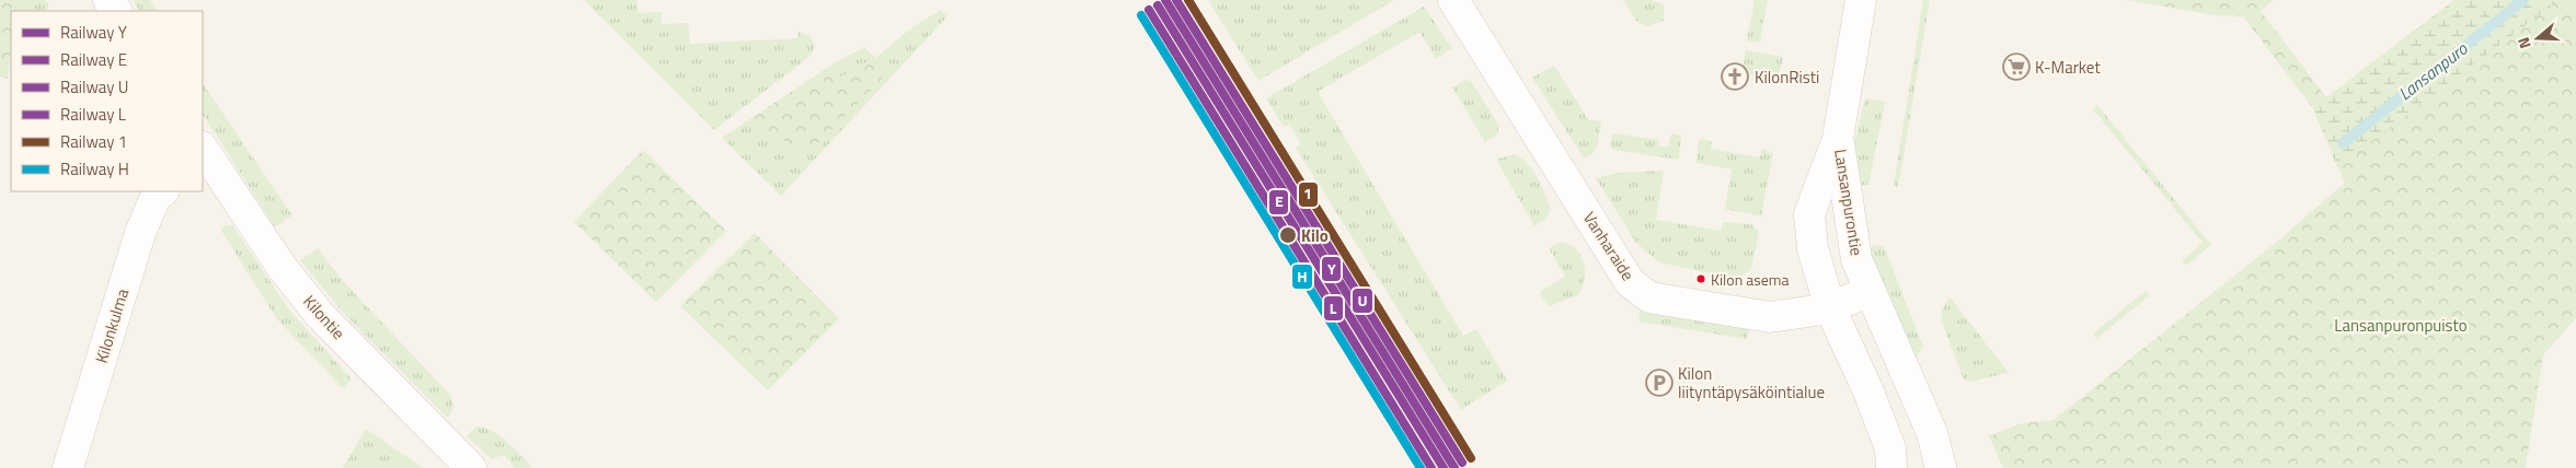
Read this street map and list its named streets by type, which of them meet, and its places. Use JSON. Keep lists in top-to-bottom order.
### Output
{
  "streets": {
    "street": [
      "Lansanpurontie",
      "Vanharaide",
      "Kilontie",
      "Kilonkulma"
    ]
  },
  "crossings": [
    ["Lansanpurontie", "Vanharaide"]
  ],
  "water": ["Lansanpuro"],
  "parks": ["Lansanpuronpuisto"],
  "places": {
    "supermarket": ["K-Market"],
    "church": ["KilonRisti"],
    "other": ["Kilo", "Kilon asema"],
    "parking": ["Kilon liityntäpysäköintialue"]
  },
  "lines": [
    "rail line Y",
    "rail line U",
    "rail line 1",
    "rail line E",
    "rail line L",
    "rail line H"
  ],
  "legend": [
    "Railway Y",
    "Railway E",
    "Railway U",
    "Railway L",
    "Railway 1",
    "Railway H"
  ],
  "north": "left"
}
